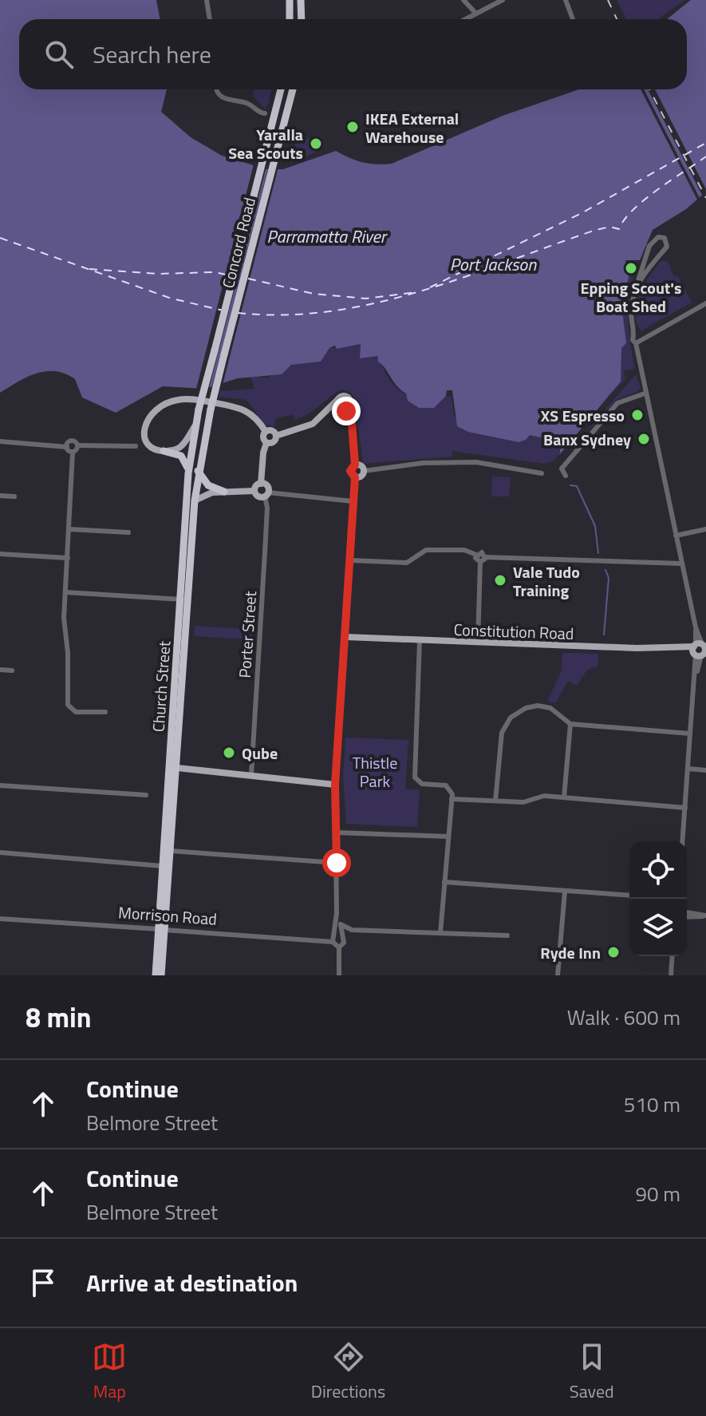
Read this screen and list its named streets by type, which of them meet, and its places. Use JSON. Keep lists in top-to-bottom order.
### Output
{
  "streets": {
    "highway": ["Concord Road", "Church Street"],
    "main road": ["Constitution Road"],
    "street": ["Porter Street", "Morrison Road"]
  },
  "crossings": [
    ["Concord Road", "Church Street"],
    ["Church Street", "Morrison Road"]
  ],
  "water": ["Parramatta River", "Port Jackson"],
  "parks": ["Thistle Park"],
  "places": [
    "IKEA External Warehouse",
    "Yaralla Sea Scouts",
    "Epping Scout's Boat Shed",
    "XS Espresso",
    "Banx Sydney",
    "Vale Tudo Training",
    "Qube",
    "Ryde Inn"
  ],
  "page": {
    "search": "Search here",
    "heading": ["8 min", "Walk · 600 m"],
    "list": [
      ["Continue", "Belmore Street", "510 m"],
      ["Continue", "Belmore Street", "90 m"],
      "Arrive at destination"
    ],
    "nav": ["Map", "Directions", "Saved"]
  }
}
